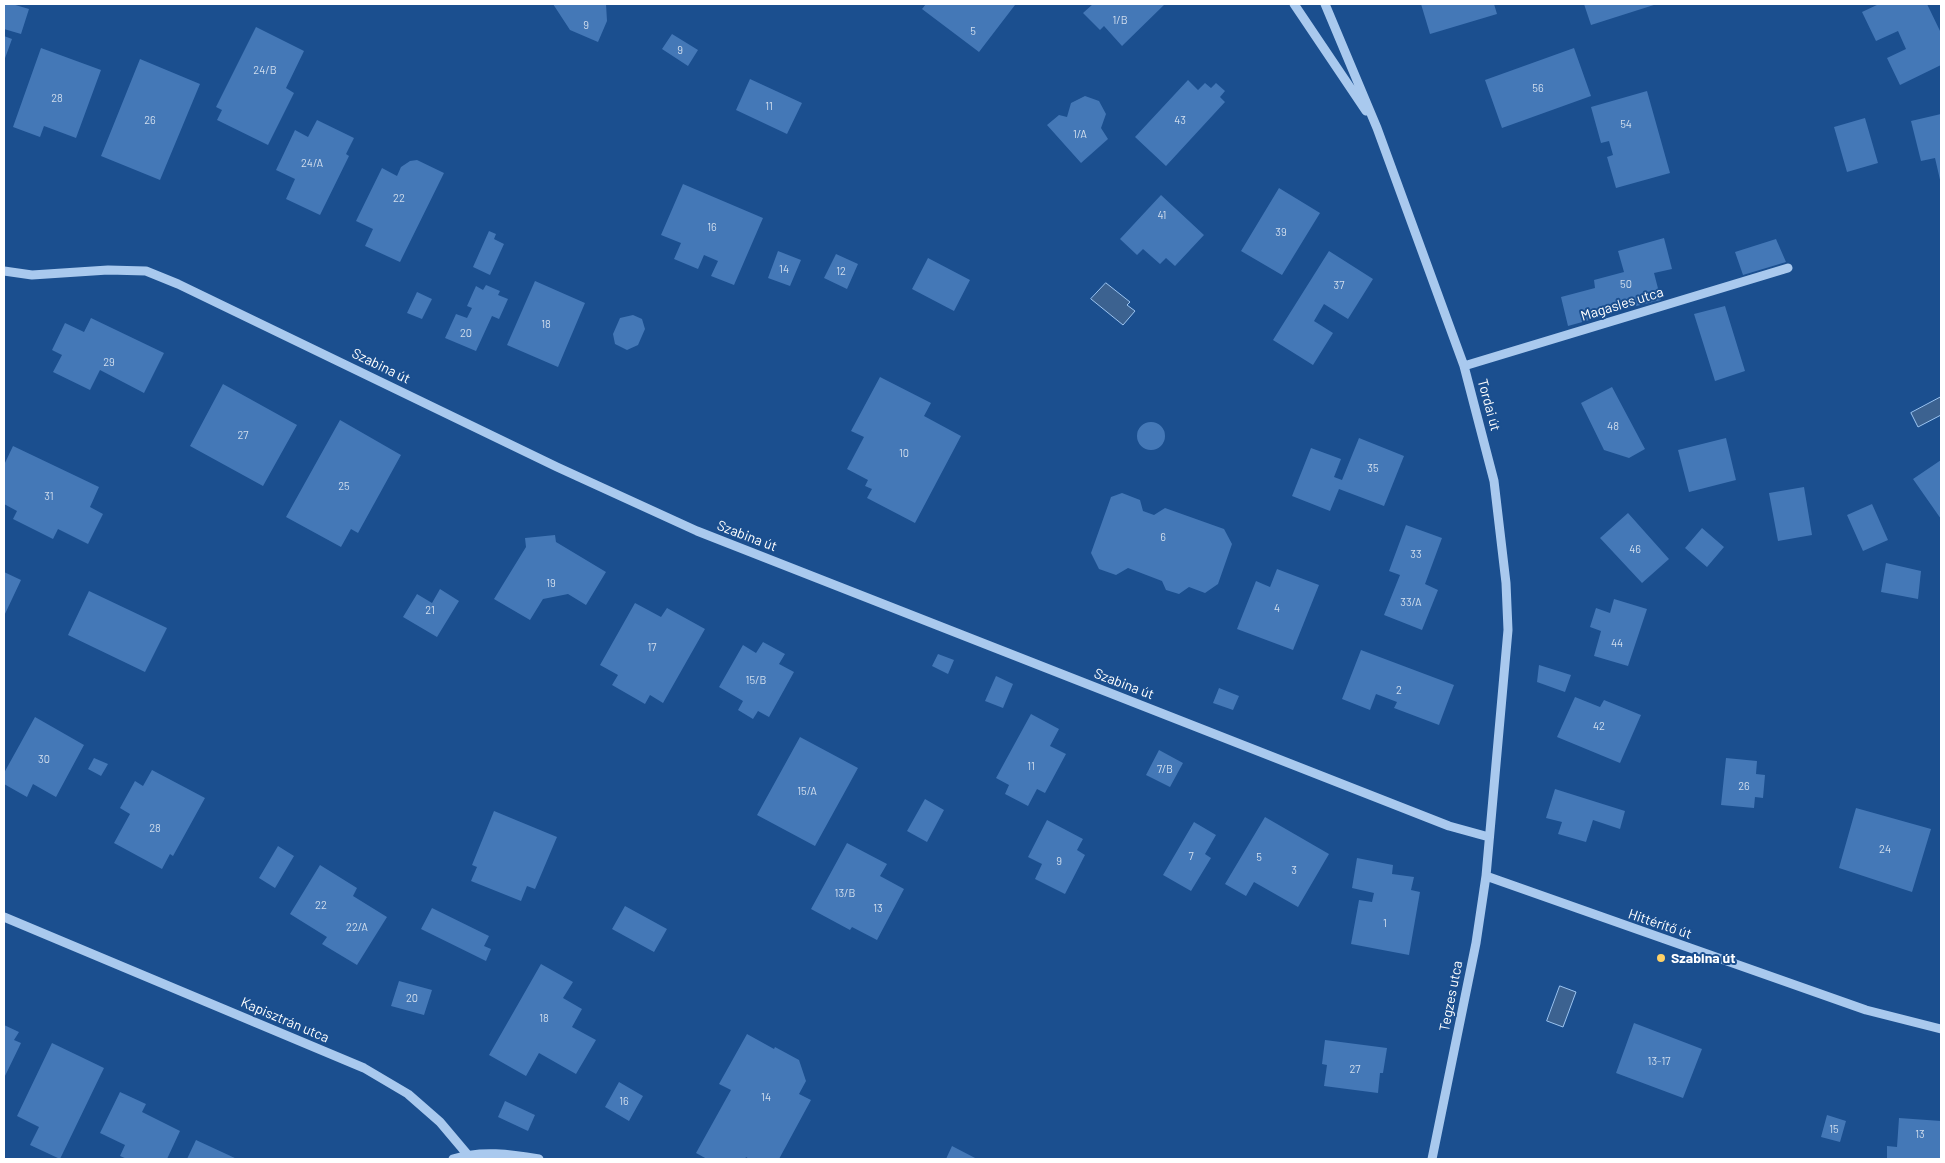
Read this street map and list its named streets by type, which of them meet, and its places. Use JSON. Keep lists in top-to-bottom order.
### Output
{
  "streets": {
    "street": [
      "Magasles utca",
      "Szabina út",
      "Tordai út",
      "Hittérítő út",
      "Tegzes utca",
      "Kapisztrán utca"
    ]
  },
  "crossings": [
    ["Magasles utca", "Tordai út"],
    ["Szabina út", "Tordai út"],
    ["Szabina út", "Tegzes utca"],
    ["Tordai út", "Tegzes utca"],
    ["Hittérítő út", "Tegzes utca"]
  ],
  "places": ["Szabina út"],
  "house_numbers": [
    "1/B",
    "9",
    "5",
    "9",
    "24/B",
    "56",
    "28",
    "11",
    "26",
    "43",
    "54",
    "1/A",
    "24/A",
    "22",
    "41",
    "16",
    "39",
    "14",
    "12",
    "50",
    "37",
    "18",
    "20",
    "29",
    "48",
    "27",
    "10",
    "35",
    "25",
    "31",
    "6",
    "46",
    "33",
    "19",
    "33/A",
    "4",
    "21",
    "44",
    "17",
    "15/B",
    "2",
    "42",
    "30",
    "11",
    "7/B",
    "26",
    "15/A",
    "28",
    "24",
    "7",
    "5",
    "9",
    "3",
    "13/B",
    "22",
    "13",
    "1",
    "22/A",
    "20",
    "18",
    "13-17",
    "27",
    "14",
    "16",
    "15",
    "13"
  ]
}
